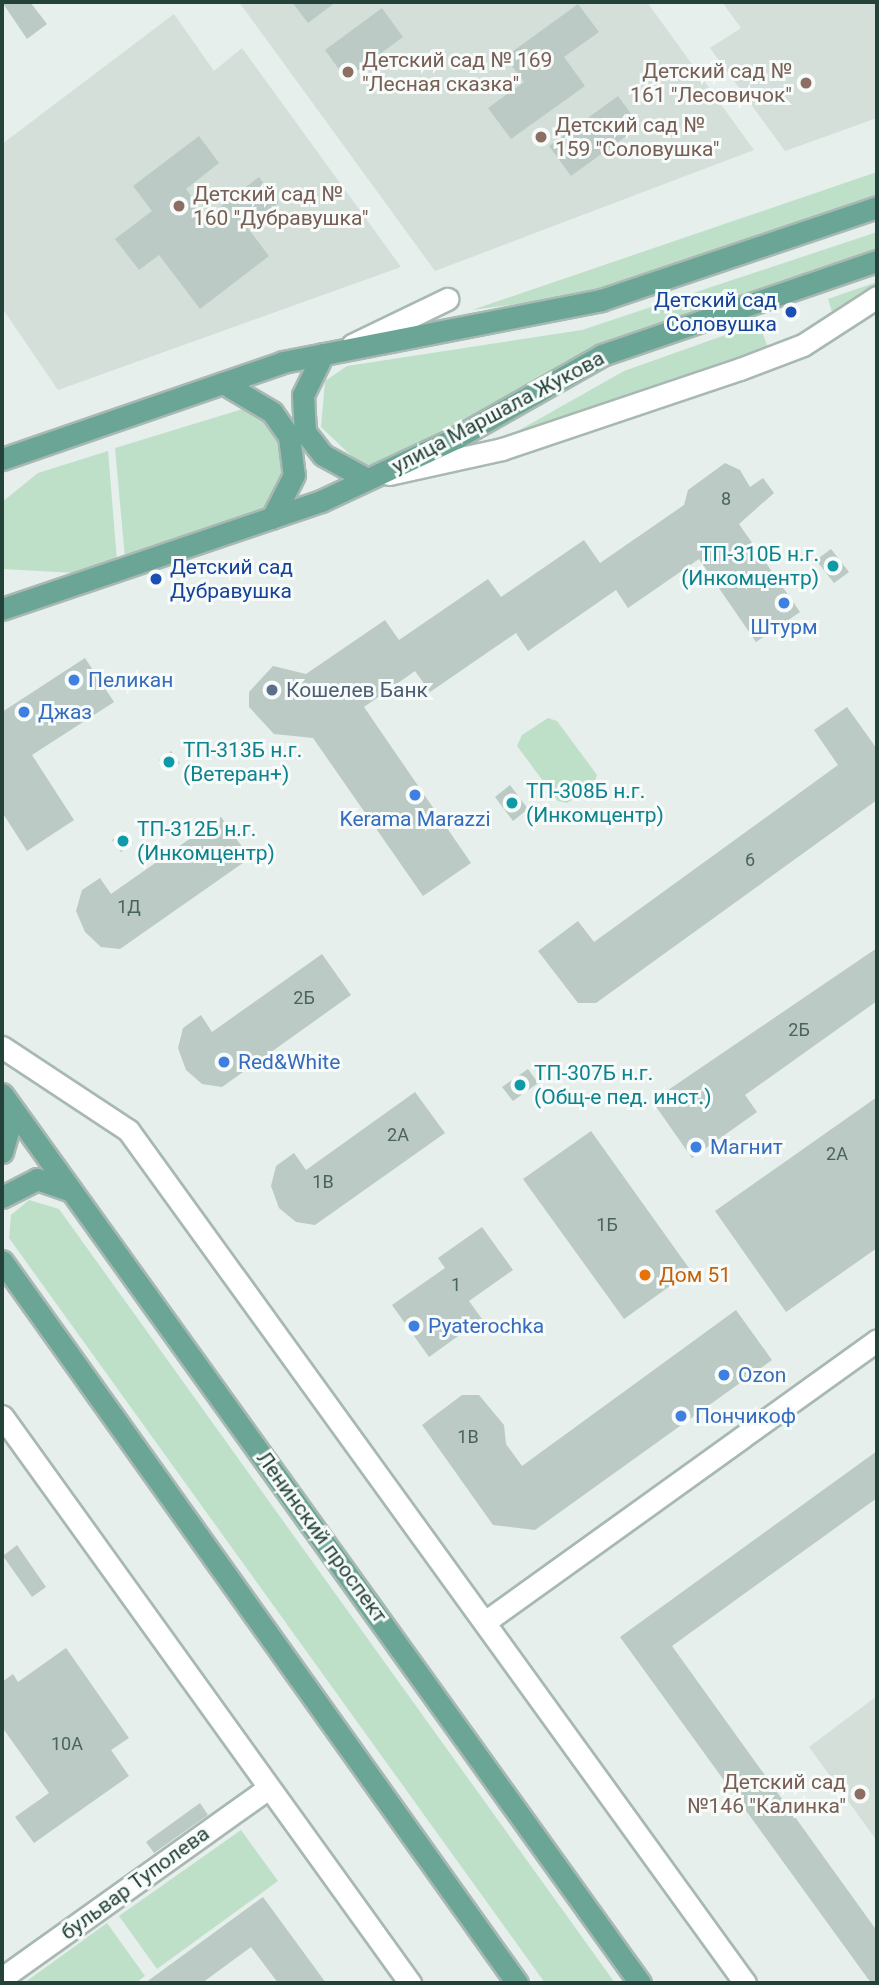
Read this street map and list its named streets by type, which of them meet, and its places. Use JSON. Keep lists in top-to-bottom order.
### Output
{
  "streets": {
    "main road": ["улица Маршала Жукова", "Ленинский проспект"],
    "street": ["бульвар Туполева"]
  },
  "places": [
    "Детский сад № 169 \"Лесная сказка\"",
    "Детский сад № 161 \"Лесовичок\"",
    "Детский сад № 159 \"Соловушка\"",
    "Детский сад № 160 \"Дубравушка\"",
    "Детский сад Соловушка",
    "ТП-310Б н.г. (Инкомцентр)",
    "Детский сад Дубравушка",
    "Штурм",
    "Пеликан",
    "Кошелев Банк",
    "Джаз",
    "ТП-313Б н.г. (Ветеран+)",
    "Kerama Marazzi",
    "ТП-308Б н.г. (Инкомцентр)",
    "ТП-312Б н.г. (Инкомцентр)",
    "Red&White",
    "ТП-307Б н.г. (Общ-е пед. инст.)",
    "Магнит",
    "Дом 51",
    "Pyaterochka",
    "Ozon",
    "Пончикоф",
    "Детский сад №146 \"Калинка\""
  ],
  "house_numbers": [
    "8",
    "6",
    "1Д",
    "2Б",
    "2Б",
    "2А",
    "2А",
    "1В",
    "1Б",
    "1",
    "1В",
    "10А"
  ]
}
